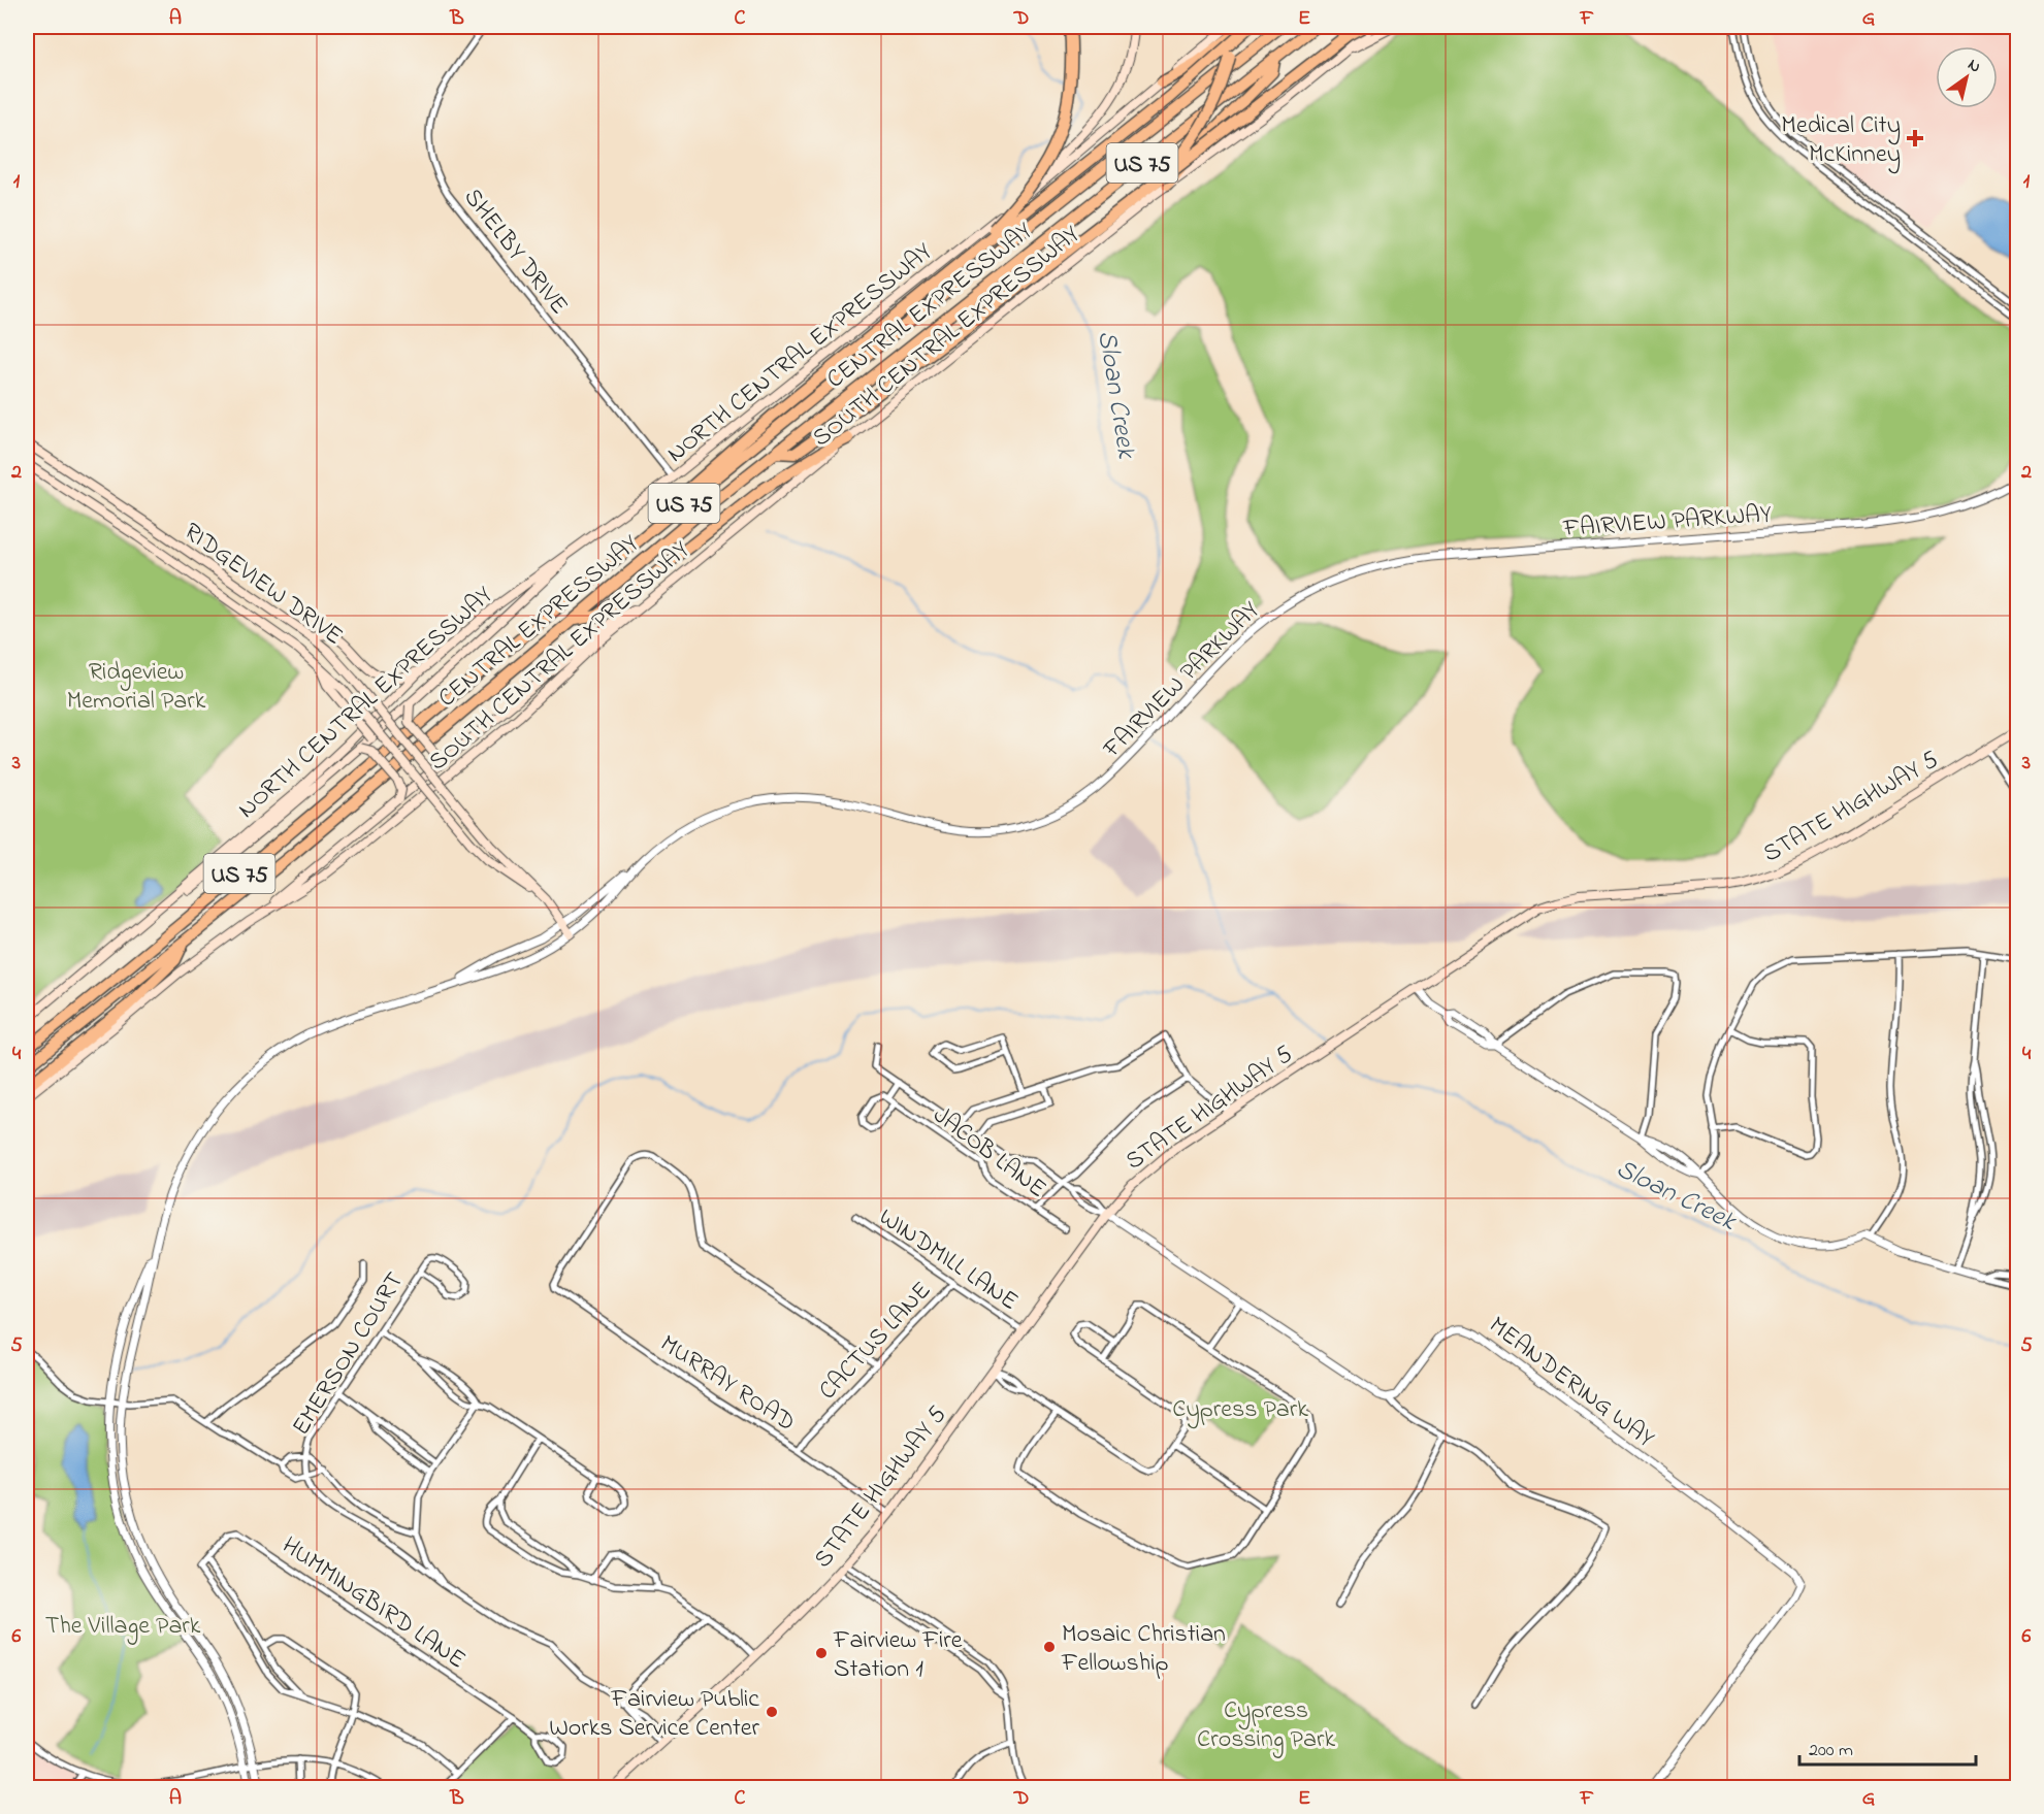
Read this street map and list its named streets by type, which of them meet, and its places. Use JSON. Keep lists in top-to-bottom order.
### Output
{
  "streets": {
    "highway": ["US 75", "CENTRAL EXPRESSWAY"],
    "main road": [
      "SOUTH CENTRAL EXPRESSWAY",
      "NORTH CENTRAL EXPRESSWAY",
      "RIDGEVIEW DRIVE",
      "STATE HIGHWAY 5"
    ],
    "street": [
      "SHELBY DRIVE",
      "FAIRVIEW PARKWAY",
      "JACOB LANE",
      "WINDMILL LANE",
      "CACTUS LANE",
      "EMERSON COURT",
      "MEANDERING WAY",
      "MURRAY ROAD",
      "HUMMINGBIRD LANE"
    ]
  },
  "crossings": [
    ["SHELBY DRIVE", "NORTH CENTRAL EXPRESSWAY"],
    ["FAIRVIEW PARKWAY", "RIDGEVIEW DRIVE"],
    ["STATE HIGHWAY 5", "WINDMILL LANE"],
    ["STATE HIGHWAY 5", "EMERSON COURT"],
    ["STATE HIGHWAY 5", "MURRAY ROAD"],
    ["WINDMILL LANE", "CACTUS LANE"],
    ["CACTUS LANE", "MURRAY ROAD"]
  ],
  "water": ["Sloan Creek"],
  "parks": [
    "Ridgeview Memorial Park",
    "Cypress Park",
    "The Village Park",
    "Cypress Crossing Park"
  ],
  "places": {
    "health": ["Medical City McKinney"],
    "other": ["Mosaic Christian Fellowship", "Fairview Fire Station 1", "Fairview Public Works Service Center"]
  },
  "scale_bar": "200 m",
  "north": "top right",
  "grid": {
    "columns": [
      "A",
      "B",
      "C",
      "D",
      "E",
      "F",
      "G"
    ],
    "rows": [
      "1",
      "2",
      "3",
      "4",
      "5",
      "6"
    ]
  }
}
